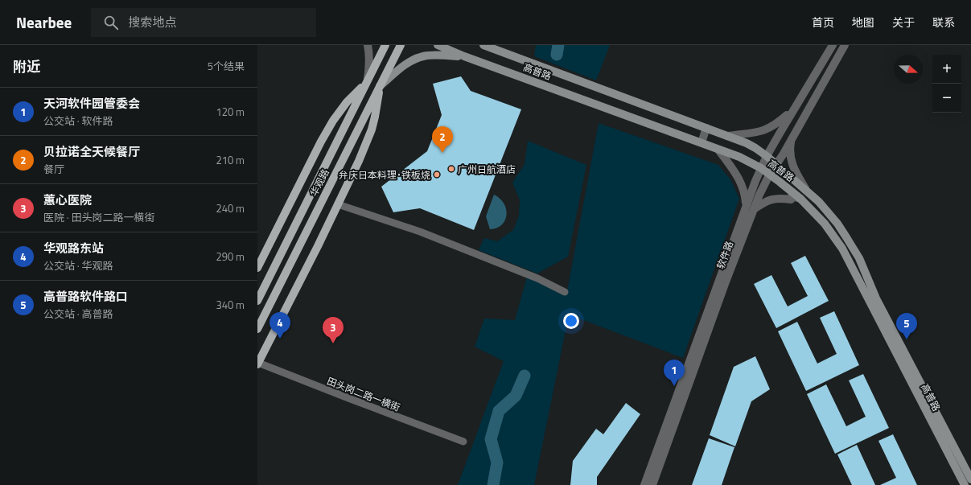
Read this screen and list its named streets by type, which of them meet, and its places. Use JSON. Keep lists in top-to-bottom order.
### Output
{
  "streets": {
    "main road": ["高普路", "华观路"],
    "street": ["软件路", "田头岗二路一横街"]
  },
  "crossings": [
    ["高普路", "软件路"]
  ],
  "places": ["广州日航酒店", "弁庆日本料理･铁板烧"],
  "north": "right",
  "page": {
    "header": "Nearbee",
    "search": "搜索地点",
    "nav": [
      "首页",
      "地图",
      "关于",
      "联系"
    ],
    "heading": ["附近", "5个结果"],
    "map_buttons": ["+", "−"],
    "list": [
      {
        "mark": "1",
        "name": "天河软件园管委会",
        "note": "公交站 · 软件路",
        "value": "120 m"
      },
      {
        "mark": "2",
        "name": "贝拉诺全天候餐厅",
        "note": "餐厅",
        "value": "210 m"
      },
      {
        "mark": "3",
        "name": "蕙心医院",
        "note": "医院 · 田头岗二路一横街",
        "value": "240 m"
      },
      {
        "mark": "4",
        "name": "华观路东站",
        "note": "公交站 · 华观路",
        "value": "290 m"
      },
      {
        "mark": "5",
        "name": "高普路软件路口",
        "note": "公交站 · 高普路",
        "value": "340 m"
      }
    ],
    "pins": [
      "2",
      "4",
      "5",
      "3",
      "1"
    ]
  }
}
